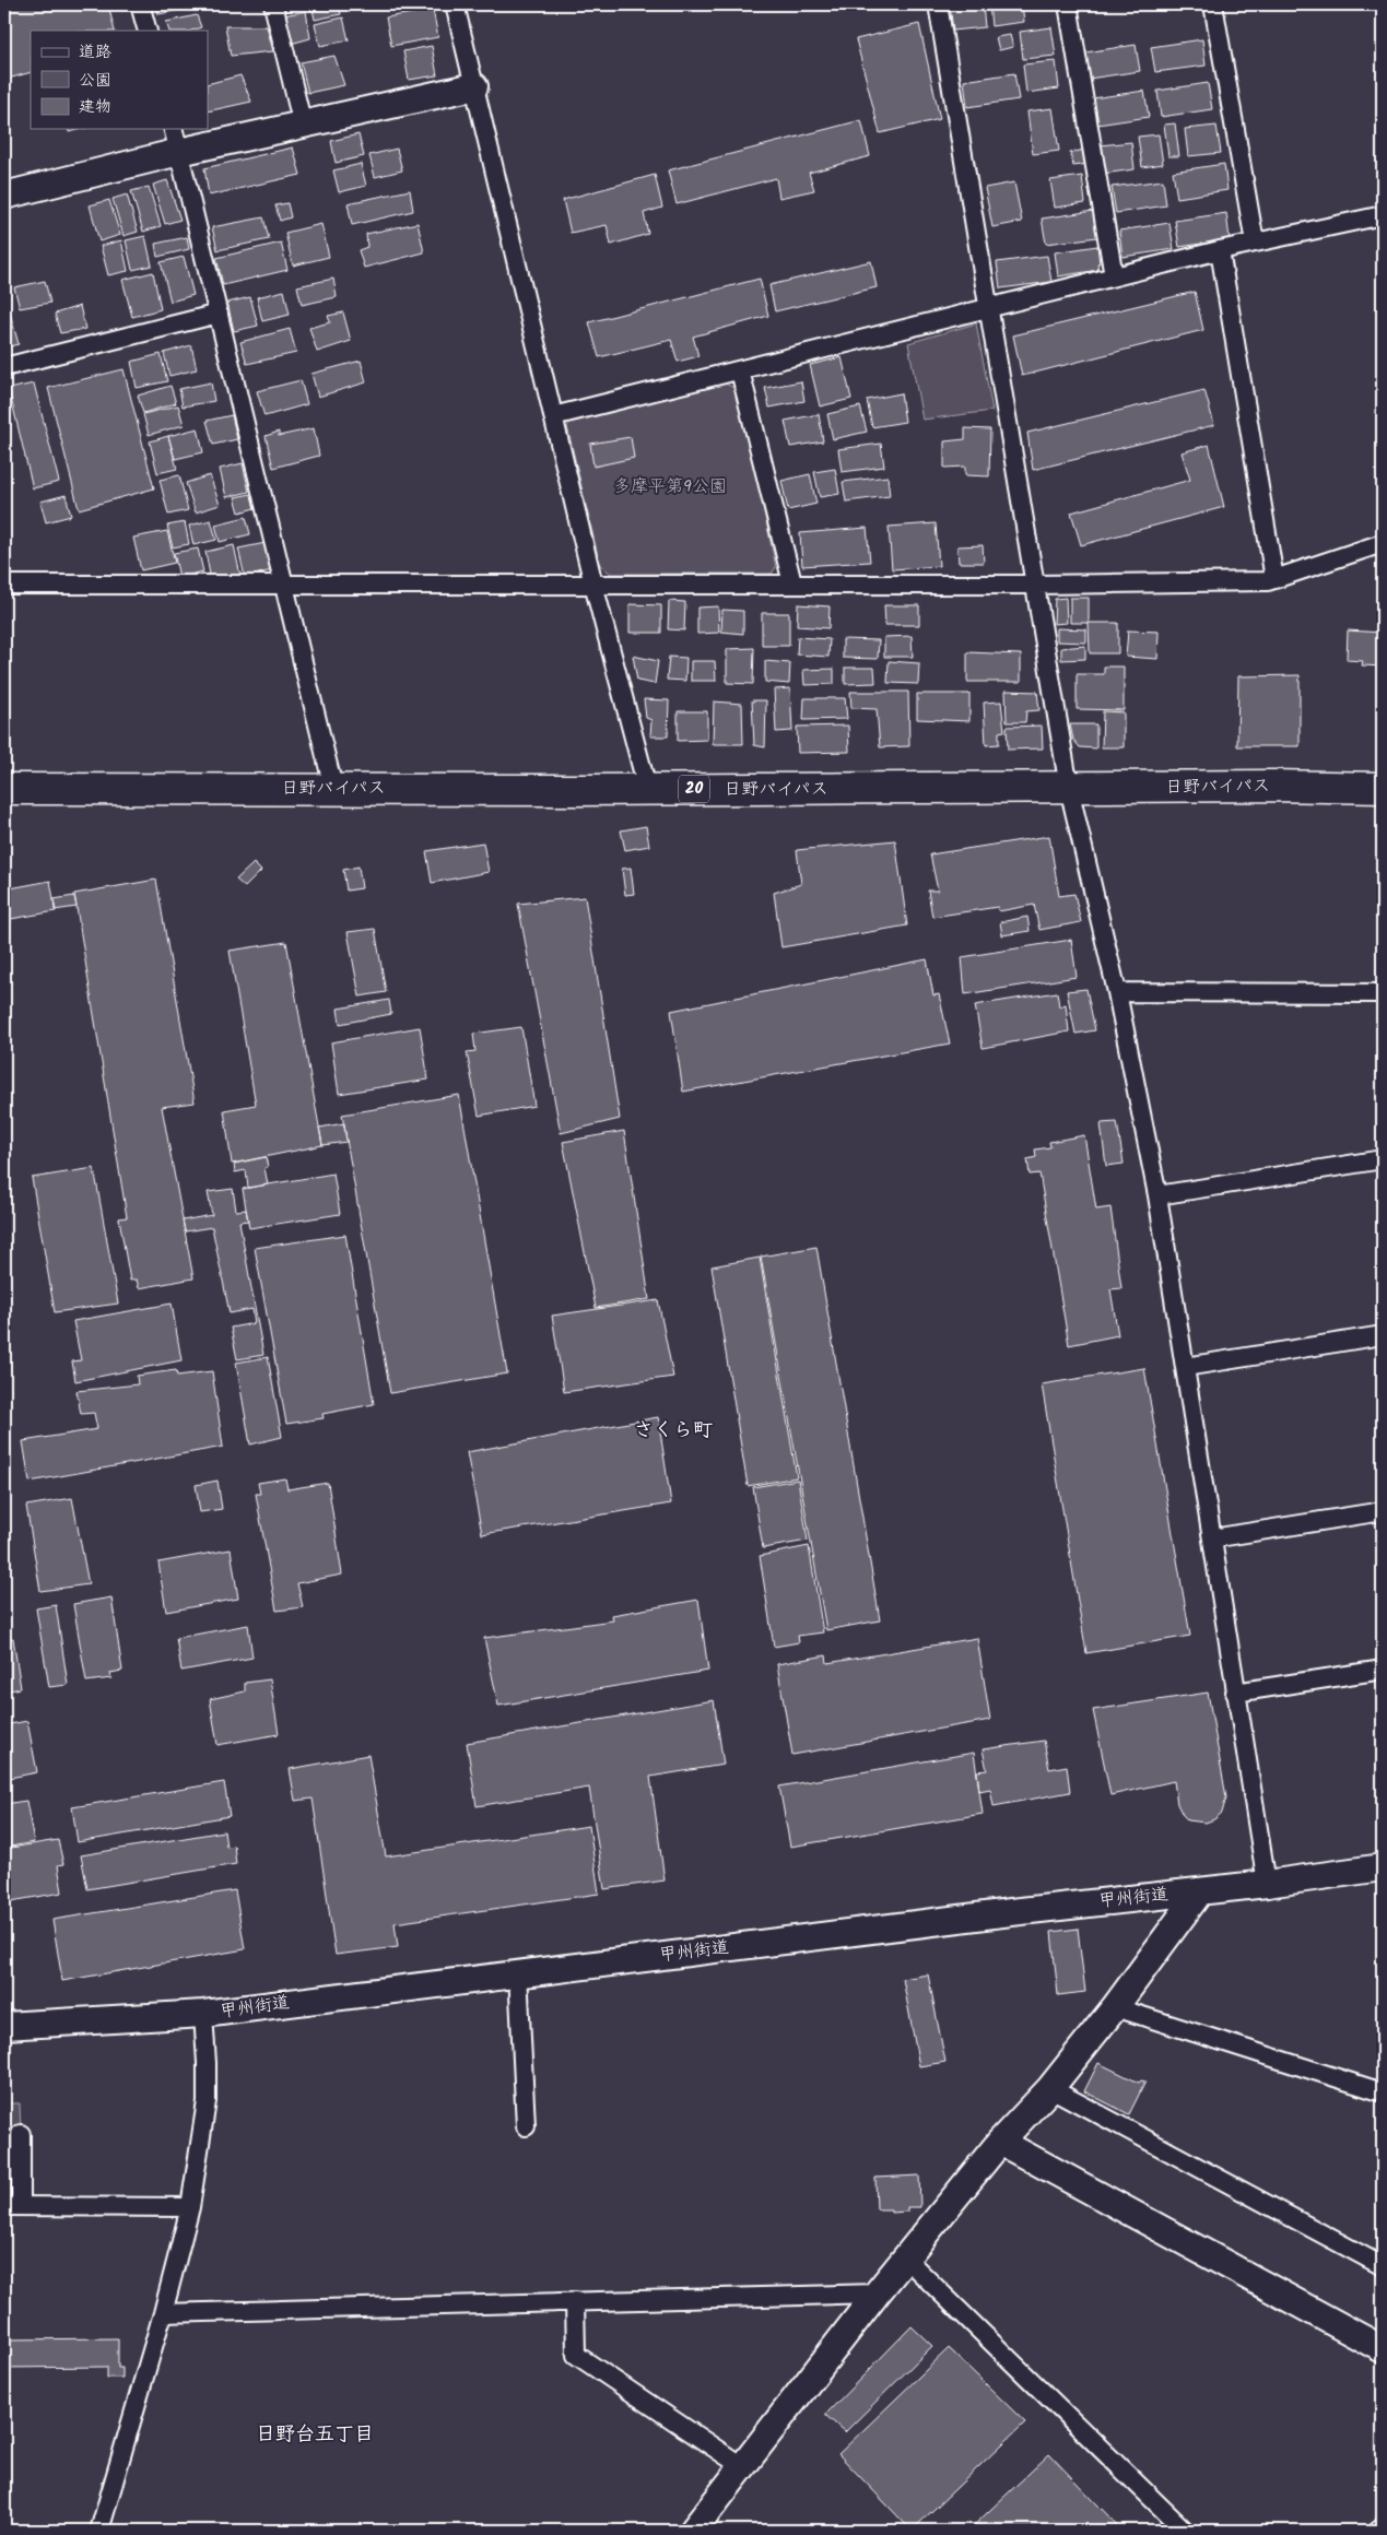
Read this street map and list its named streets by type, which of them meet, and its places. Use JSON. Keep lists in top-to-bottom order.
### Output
{
  "streets": {
    "highway": ["日野バイパス", "20"],
    "street": ["甲州街道"]
  },
  "districts": ["さくら町", "日野台五丁目"],
  "parks": ["多摩平第9公園"],
  "legend": ["道路", "公園", "建物"]
}
